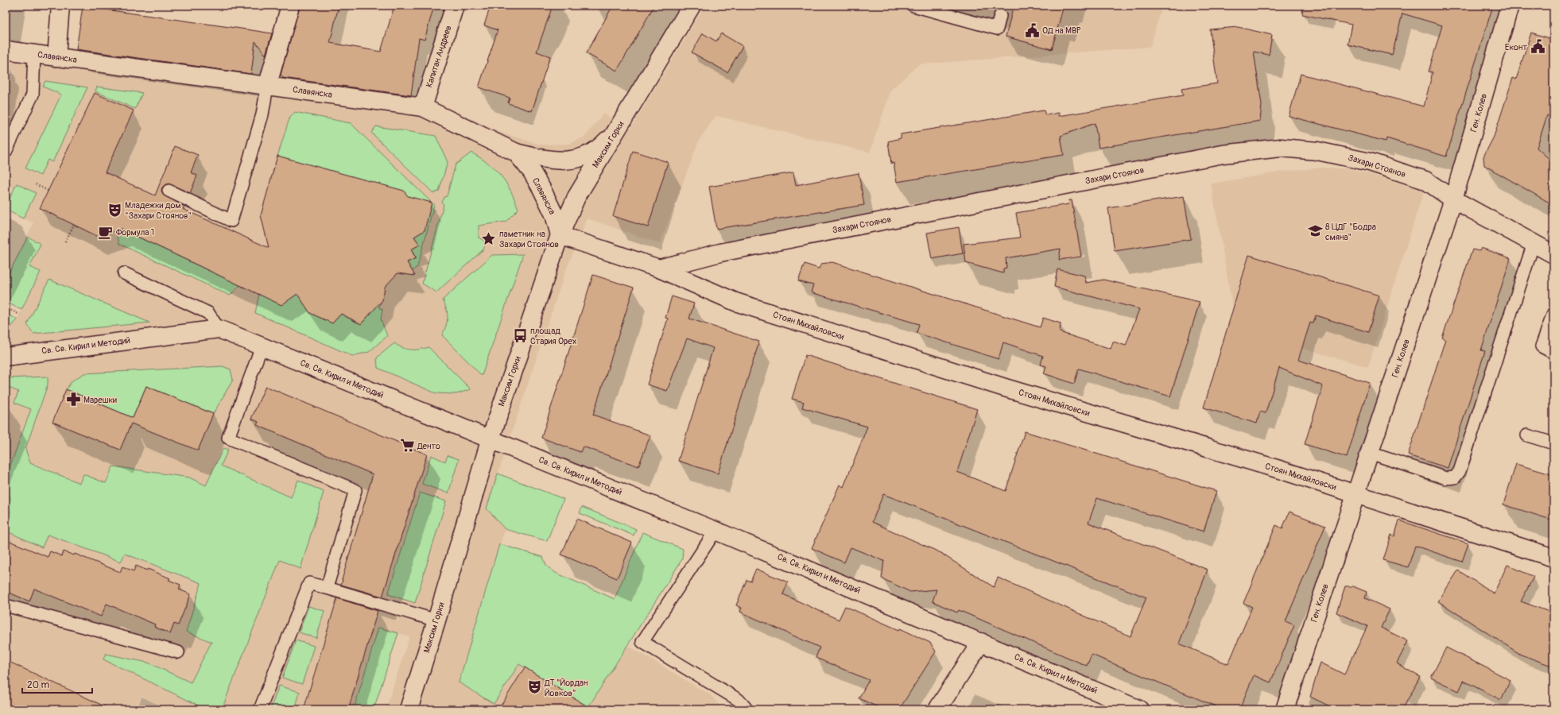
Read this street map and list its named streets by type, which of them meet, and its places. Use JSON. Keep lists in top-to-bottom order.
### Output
{
  "streets": {
    "street": [
      "Капитан Андреев",
      "Славянска",
      "Ген. Колев",
      "Максим Горки",
      "Захари Стоянов",
      "Стоян Михайловски",
      "Св. Св. Кирил и Методий"
    ]
  },
  "crossings": [
    ["Капитан Андреев", "Славянска"],
    ["Славянска", "Максим Горки"],
    ["Славянска", "Стоян Михайловски"],
    ["Ген. Колев", "Захари Стоянов"],
    ["Ген. Колев", "Стоян Михайловски"],
    ["Максим Горки", "Стоян Михайловски"],
    ["Максим Горки", "Св. Св. Кирил и Методий"],
    ["Захари Стоянов", "Стоян Михайловски"]
  ],
  "places": {
    "public building": ["ОД на МВР", "Еконт"],
    "theatre": ["Младежки дом \"Захари Стоянов\"", "ДТ \"Йордан Йовков\""],
    "school or university": ["8 ЦДГ \"Бодра смяна\""],
    "cafe": ["Формула 1"],
    "place": ["паметник на Захари Стоянов"],
    "bus stop": ["площад Стария Орех"],
    "pharmacy": ["Марешки"],
    "supermarket": ["Денто"]
  },
  "scale_bar": "20 m"
}
